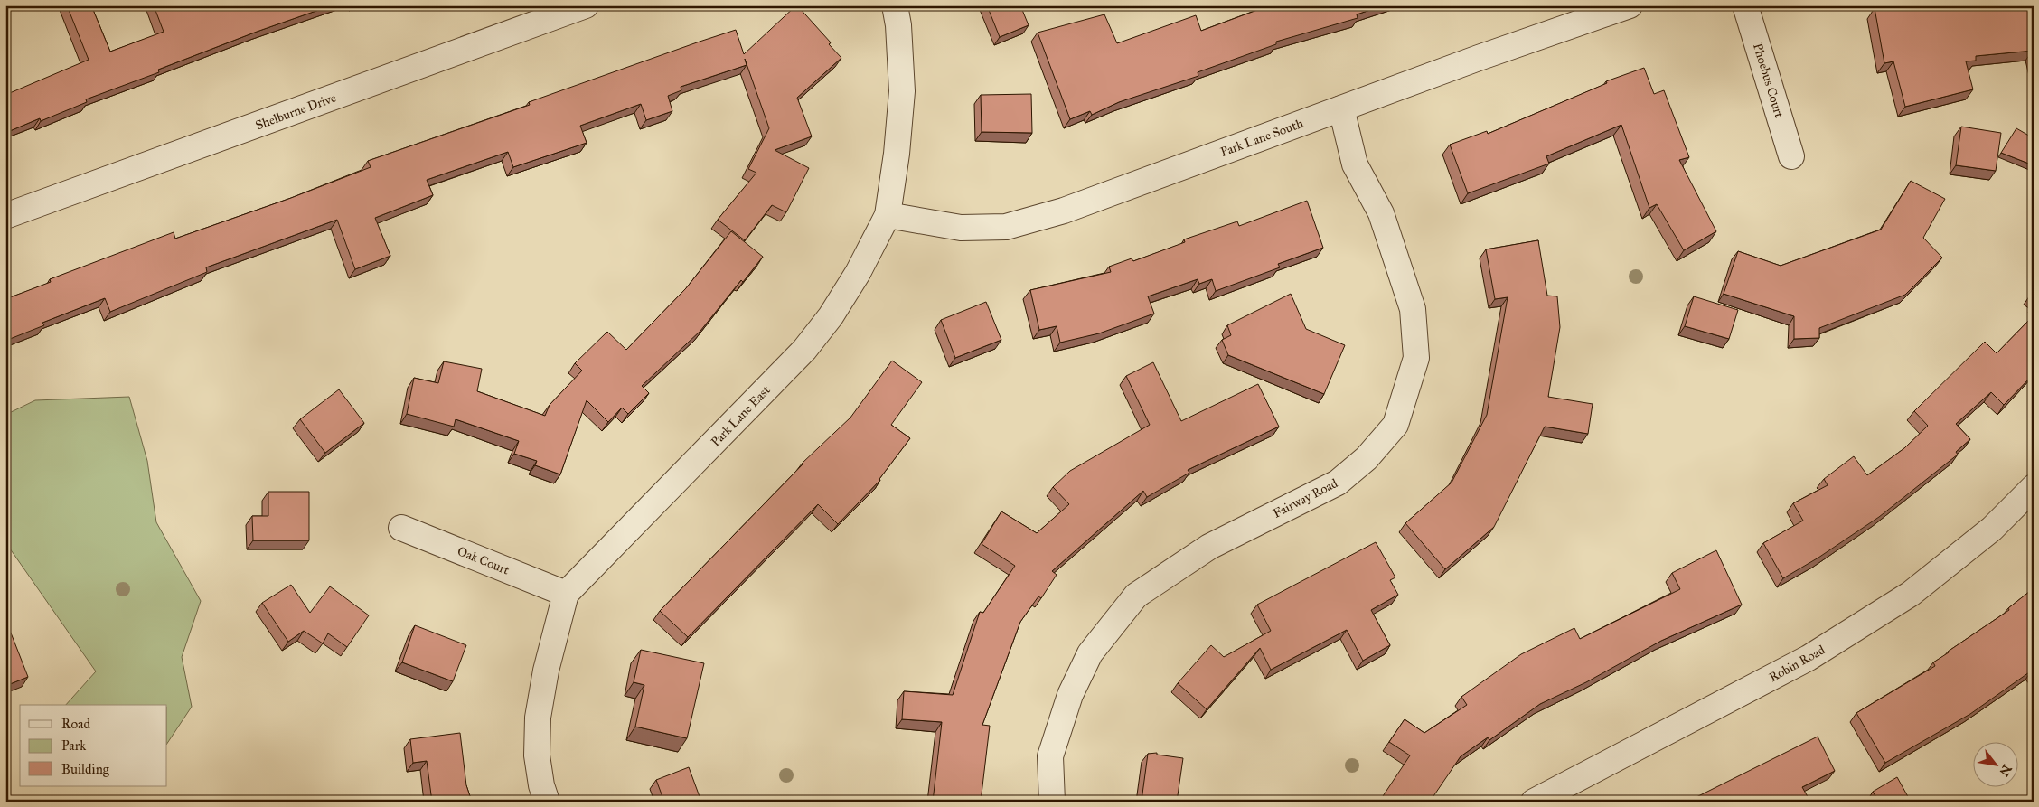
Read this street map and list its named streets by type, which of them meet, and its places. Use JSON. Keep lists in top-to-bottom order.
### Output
{
  "streets": {
    "street": [
      "Phoebus Court",
      "Shelburne Drive",
      "Park Lane South",
      "Park Lane East",
      "Fairway Road",
      "Oak Court",
      "Robin Road"
    ]
  },
  "crossings": [
    ["Park Lane South", "Park Lane East"],
    ["Park Lane South", "Fairway Road"],
    ["Park Lane East", "Oak Court"]
  ],
  "legend": ["Road", "Park", "Building"],
  "north": "bottom right"
}
